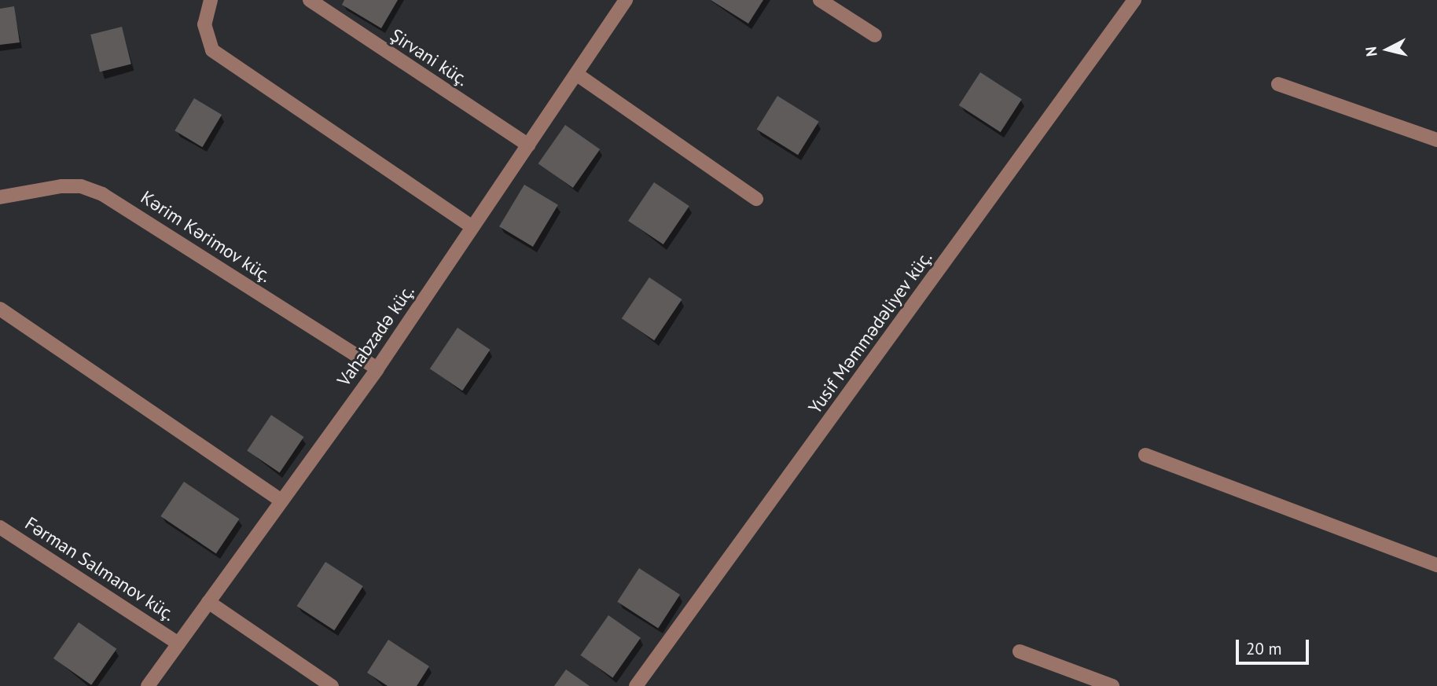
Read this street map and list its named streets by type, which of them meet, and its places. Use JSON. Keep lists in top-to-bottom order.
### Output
{
  "streets": {
    "street": [
      "Şirvani küç.",
      "Kərim Kərimov küç.",
      "Yusif Məmmədəliyev küç.",
      "Vahabzadə küç.",
      "Fərman Salmanov küç."
    ]
  },
  "crossings": [
    ["Şirvani küç.", "Vahabzadə küç."],
    ["Kərim Kərimov küç.", "Vahabzadə küç."],
    ["Vahabzadə küç.", "Fərman Salmanov küç."]
  ],
  "scale_bar": "20 m",
  "north": "left"
}
